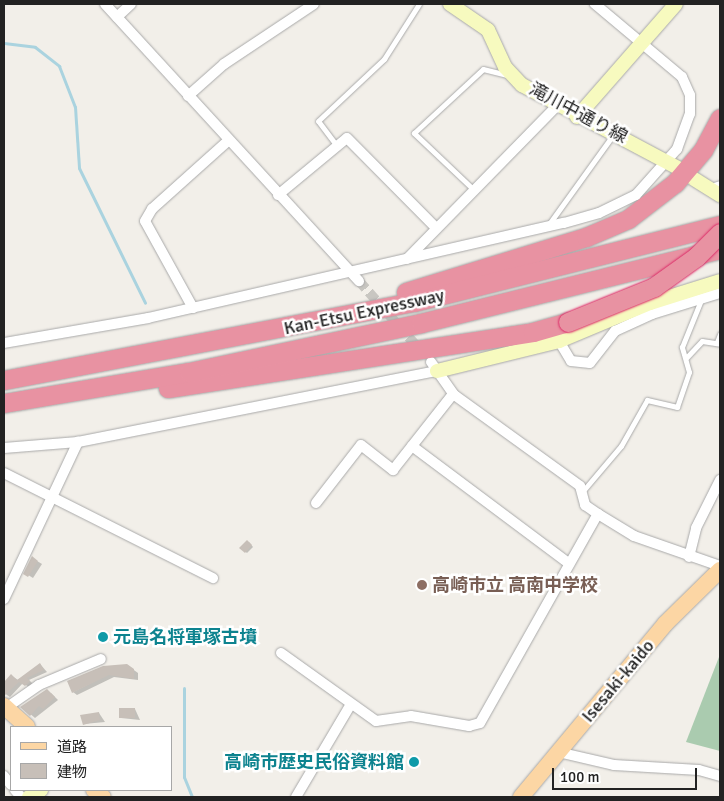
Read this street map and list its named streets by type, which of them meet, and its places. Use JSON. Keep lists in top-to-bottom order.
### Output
{
  "streets": {
    "highway": ["Kan-Etsu Expressway"],
    "main road": ["Isesaki-kaido"],
    "street": ["滝川中通り線"]
  },
  "places": ["高崎市立 高南中学校", "元島名将軍塚古墳", "高崎市歴史民俗資料館"],
  "legend": ["道路", "建物"],
  "scale_bar": "100 m"
}
